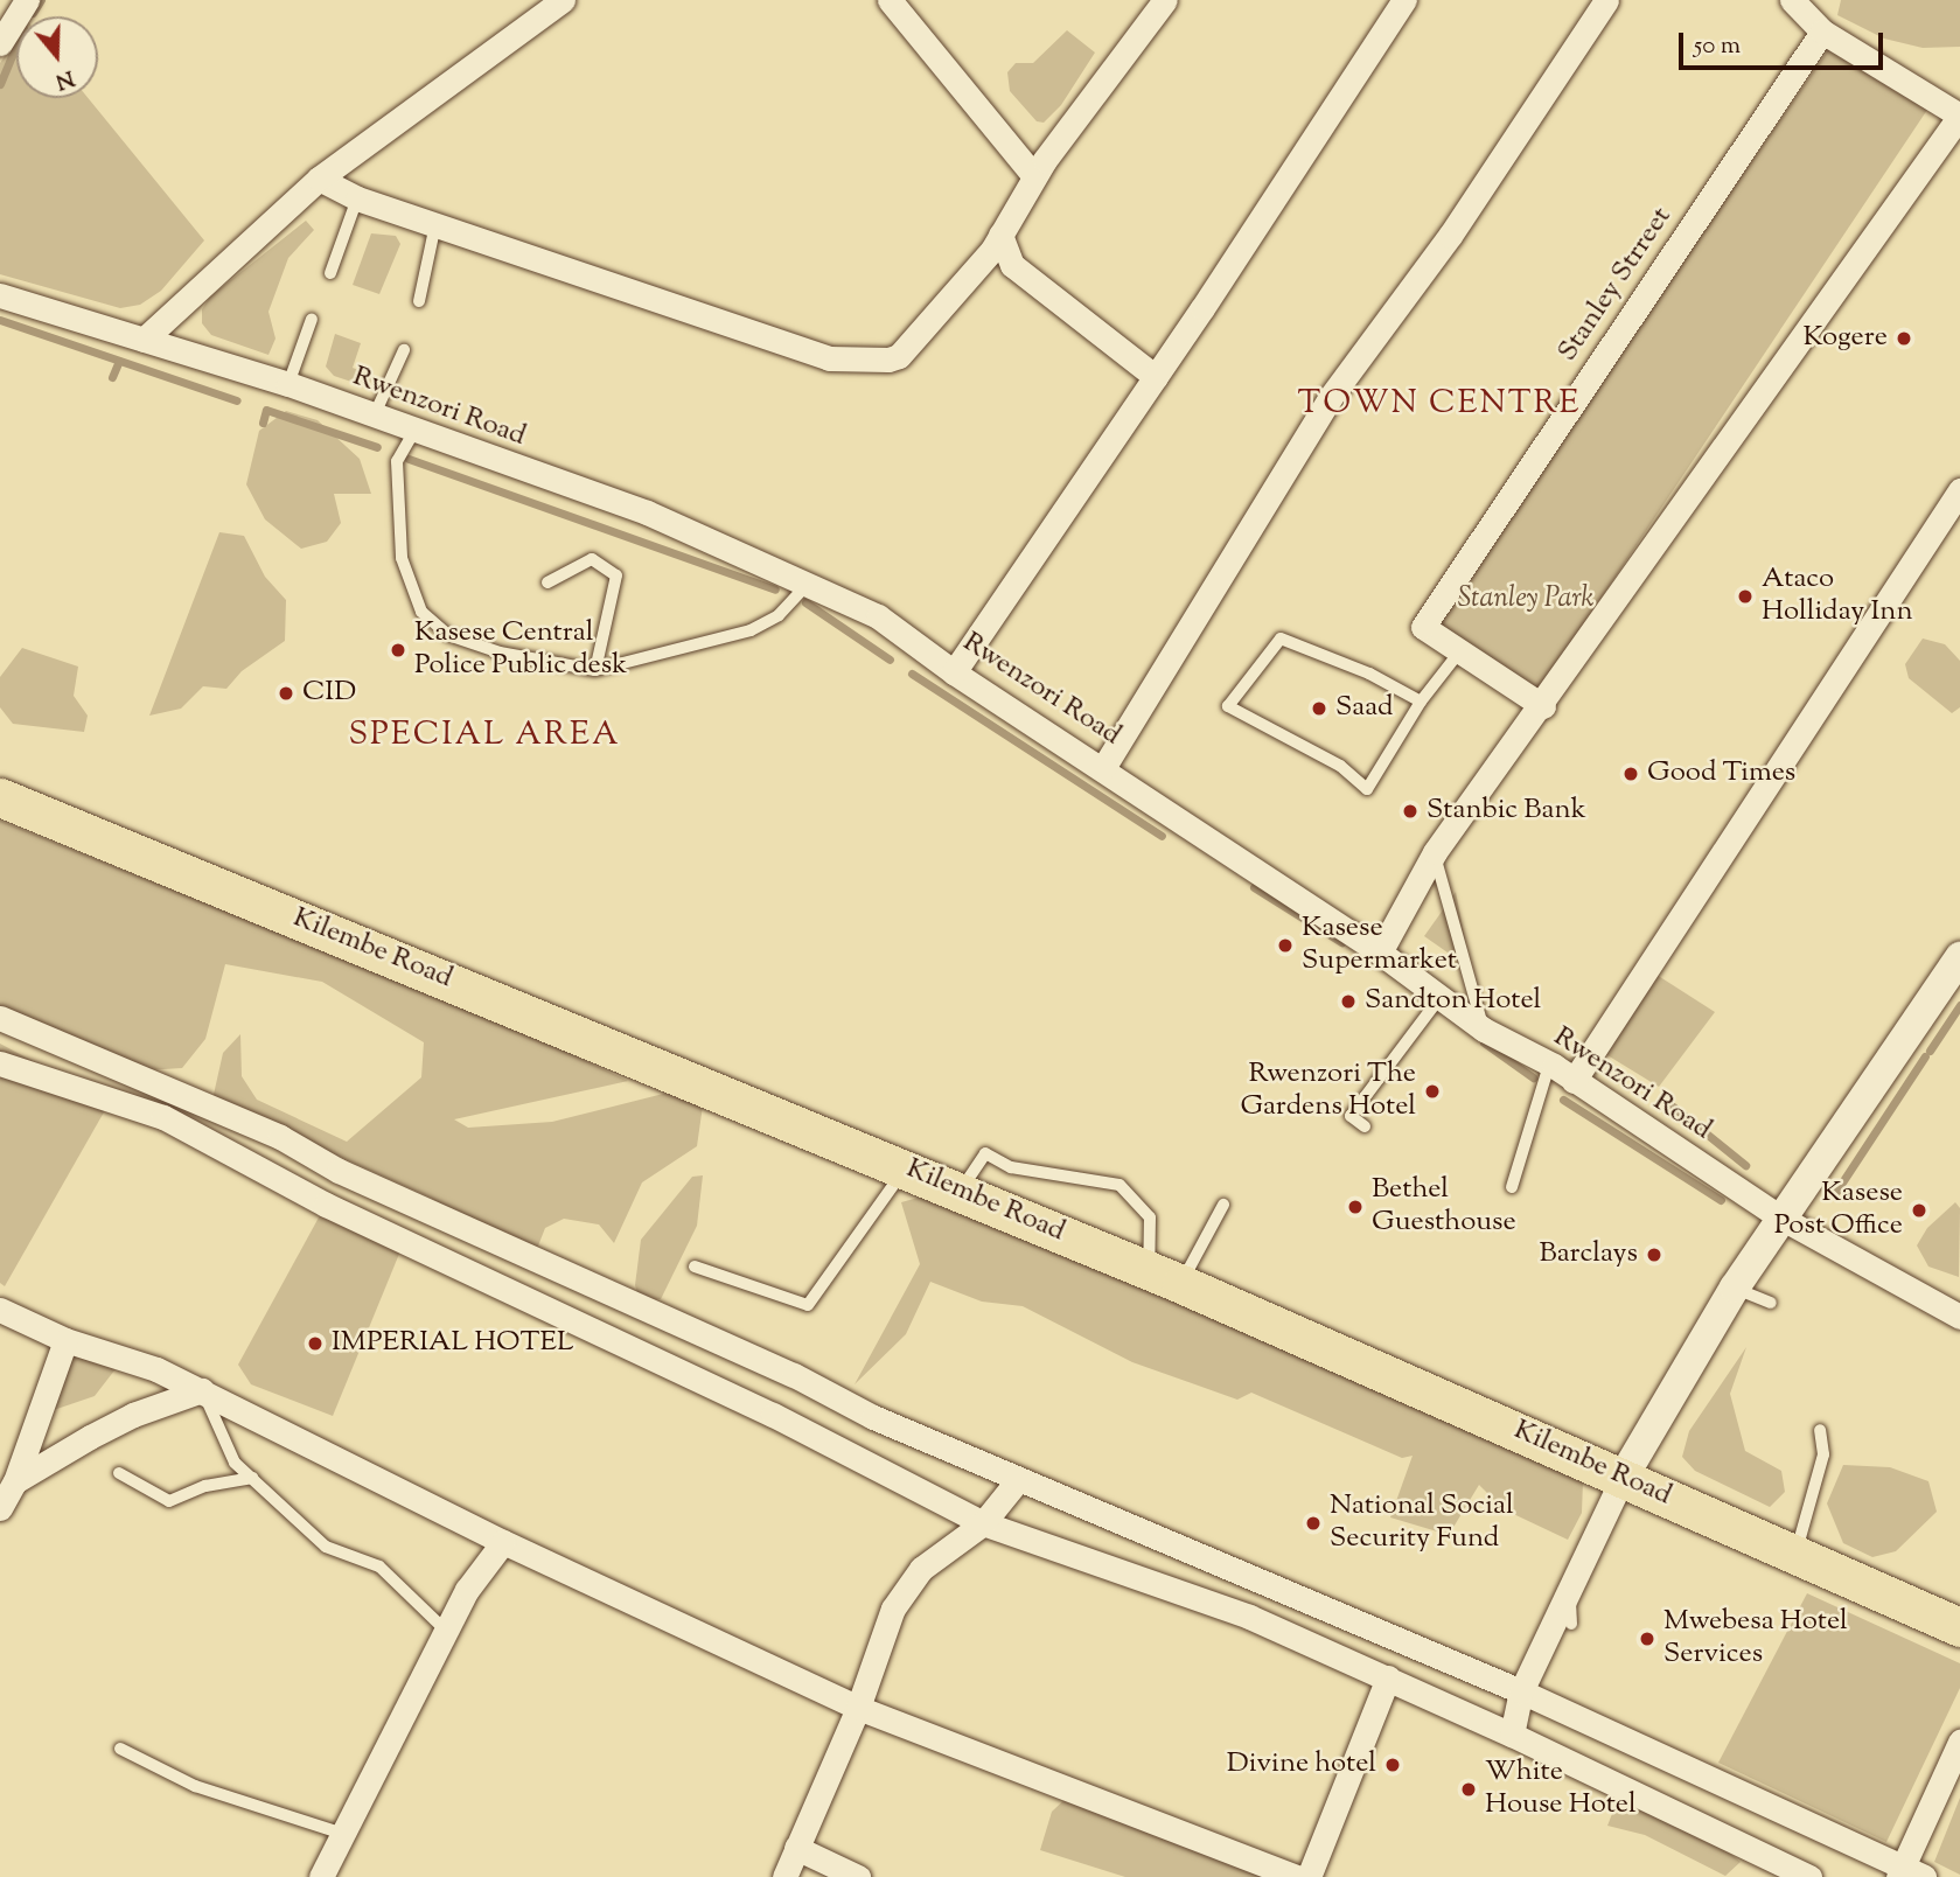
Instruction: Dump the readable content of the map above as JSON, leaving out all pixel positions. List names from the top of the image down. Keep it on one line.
{"streets":{"main road":["Kilembe Road"],"street":["Stanley Strreet","Rwenzori Road"]},"districts":["TOWN CENTRE","SPECIAL AREA"],"parks":["Stanley Park"],"places":["Kogere","Ataco Holliday Inn","Kasese Central Police Public desk","CID","Saad","Good Times","Stanbic Bank","Kasese Supermarket","Sandton Hotel","Rwenzori The Gardens Hotel","Bethel Guesthouse","Kasese Post Office","Barclays","IMPERIAL HOTEL","National Social Security Fund","Mwebesa Hotel Services","Divine hotel","White House Hotel"],"scale_bar":"50 m","north":"bottom"}
